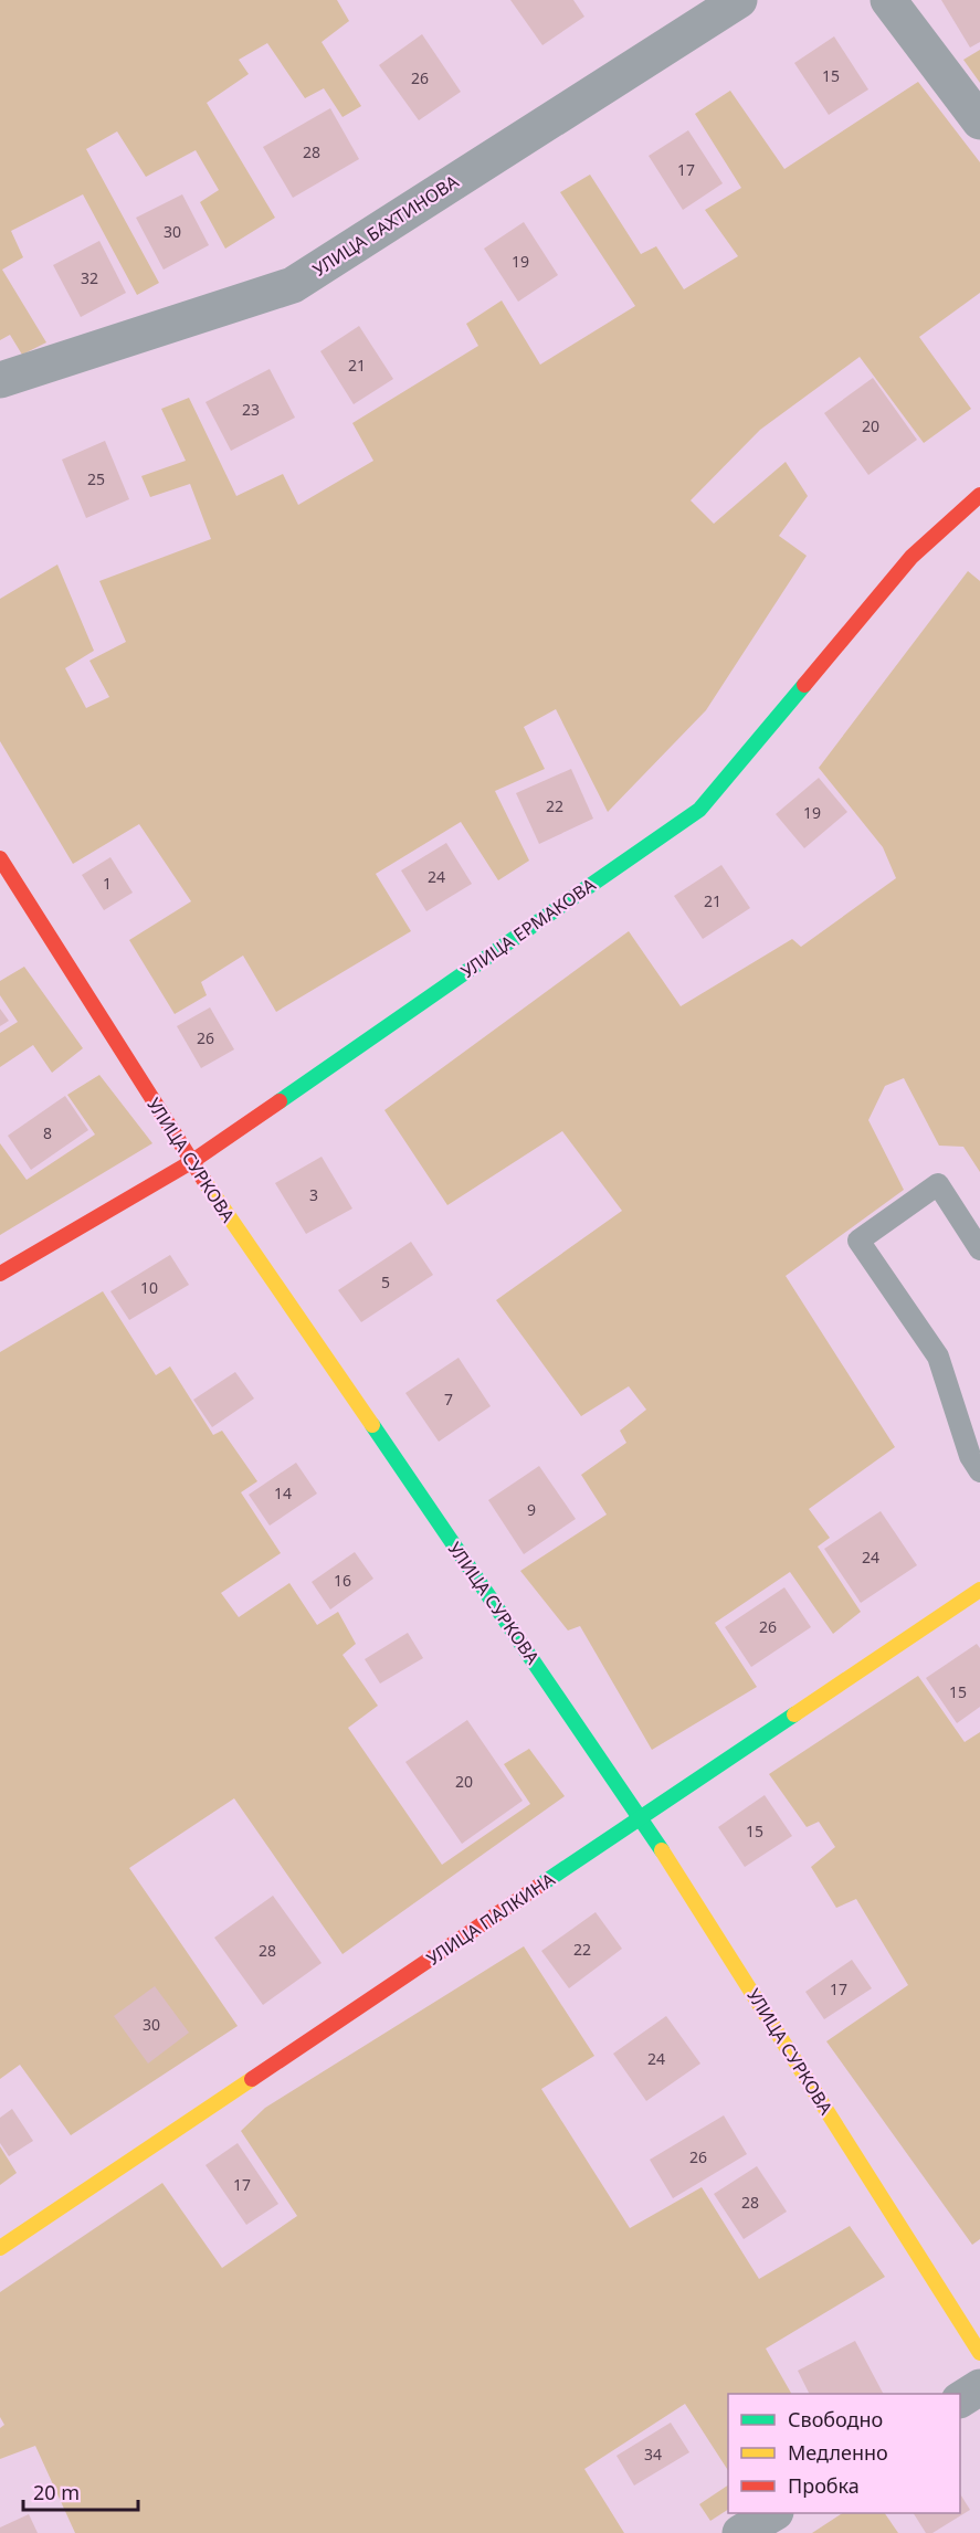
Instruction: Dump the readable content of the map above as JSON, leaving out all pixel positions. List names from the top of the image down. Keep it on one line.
{"streets":{"street":["УЛИЦА БАХТИНОВА","УЛИЦА ЕРМАКОВА","УЛИЦА СУРКОВА","УЛИЦА ПАЛКИНА"]},"crossings":[["УЛИЦА ЕРМАКОВА","УЛИЦА СУРКОВА"],["УЛИЦА СУРКОВА","УЛИЦА ПАЛКИНА"]],"house_numbers":["15","26","28","17","30","19","32","21","23","20","25","22","19","24","1","21","26","8","3","5","10","7","14","9","24","16","26","15","20","15","22","28","17","30","24","26","17","28","34"],"legend":["Свободно","Медленно","Пробка"],"scale_bar":"20 m"}
